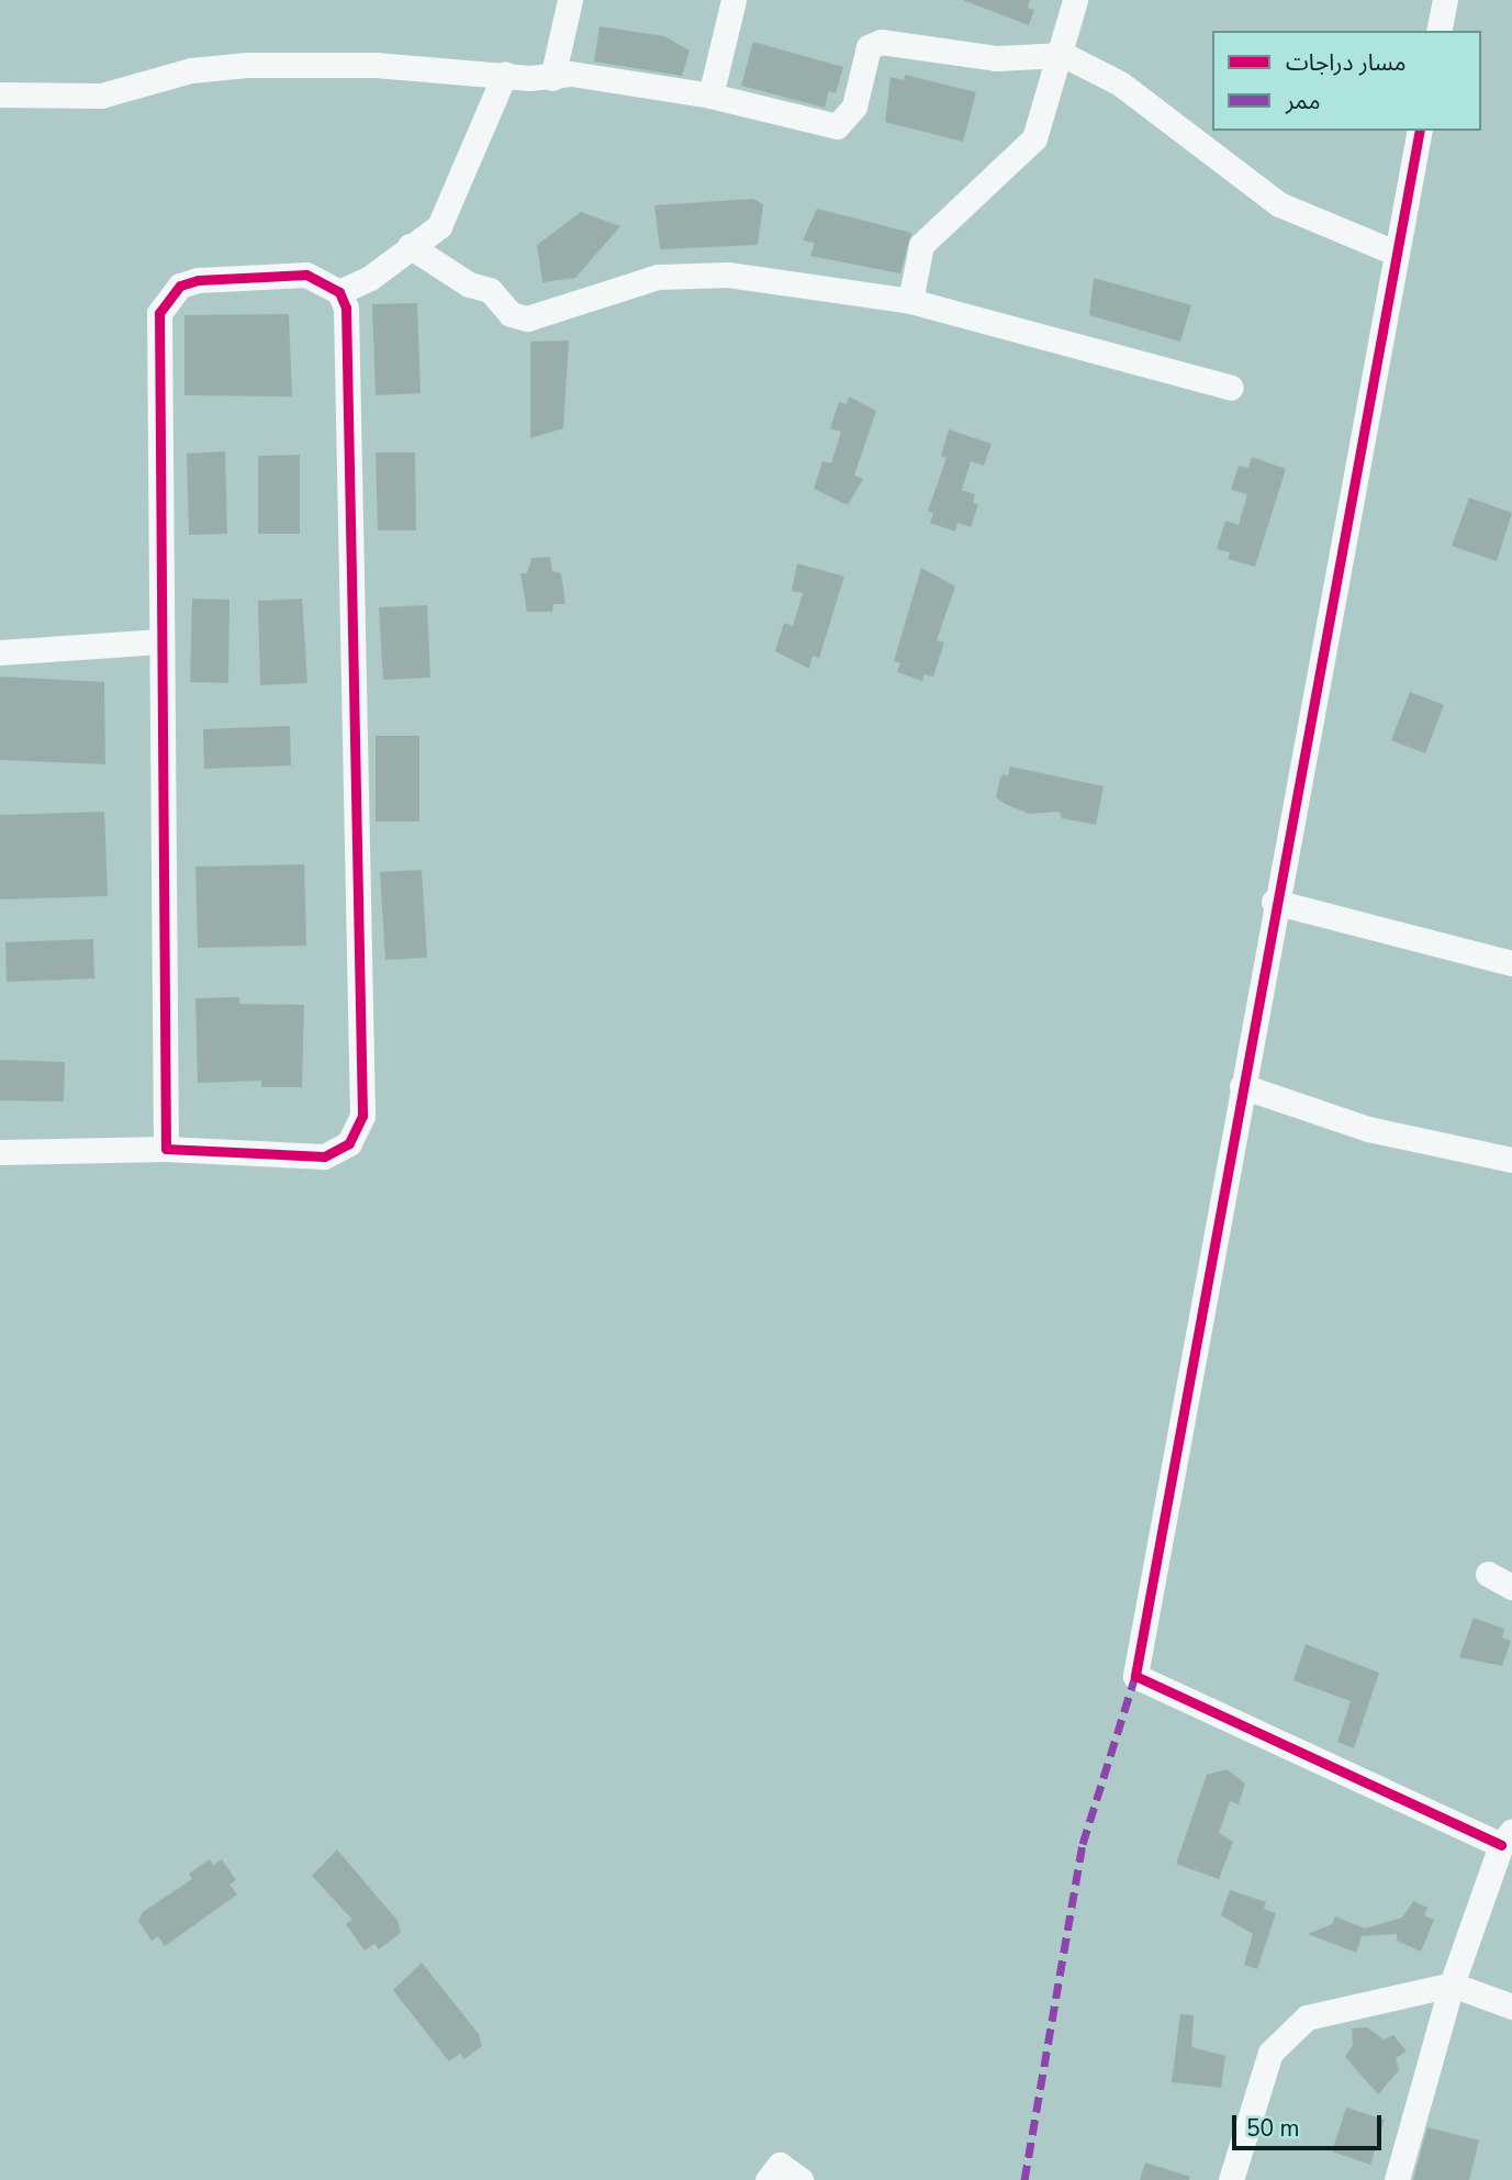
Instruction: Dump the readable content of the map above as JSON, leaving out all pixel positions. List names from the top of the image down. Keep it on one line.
{"legend":["مسار دراجات","ممر"],"scale_bar":"50 m"}
